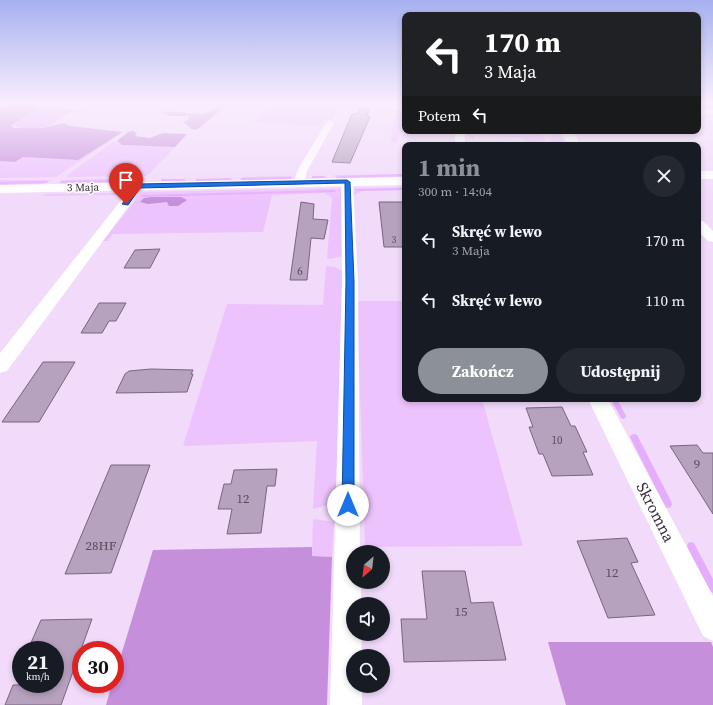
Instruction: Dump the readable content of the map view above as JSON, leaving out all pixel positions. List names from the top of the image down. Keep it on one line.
{"streets":{"street":["3 Maja","Skromna"]},"house_numbers":["3","6","10","9","12","28HF","12","15"],"north":"bottom left","page":{"turn":["170 m","3 Maja"],"then":"Potem","heading":["1 min","300 m · 14:04"],"list":[{"name":"Skręć w lewo","note":"3 Maja","value":"170 m"},{"name":"Skręć w lewo","value":"110 m"}],"buttons":["Zakończ","Udostępnij"],"speed":"21 km/h","limit":"30"}}
